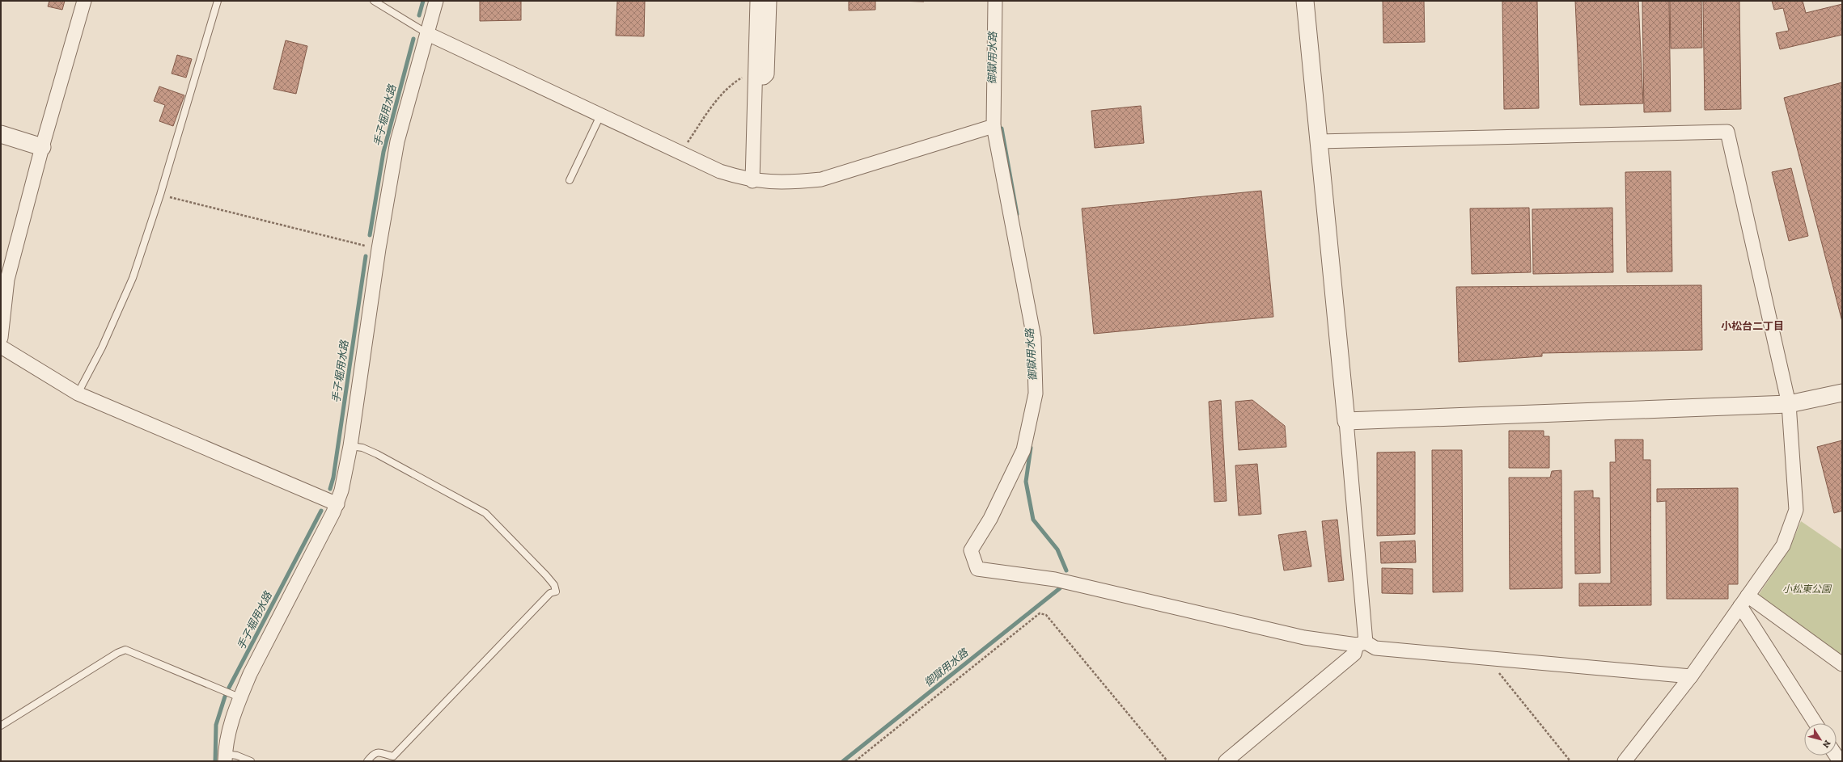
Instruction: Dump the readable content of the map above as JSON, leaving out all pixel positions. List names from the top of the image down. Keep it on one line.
{"districts":["小松台二丁目"],"water":["御獄用水路","手子堀用水路"],"parks":["小松東公園"],"north":"bottom right"}
